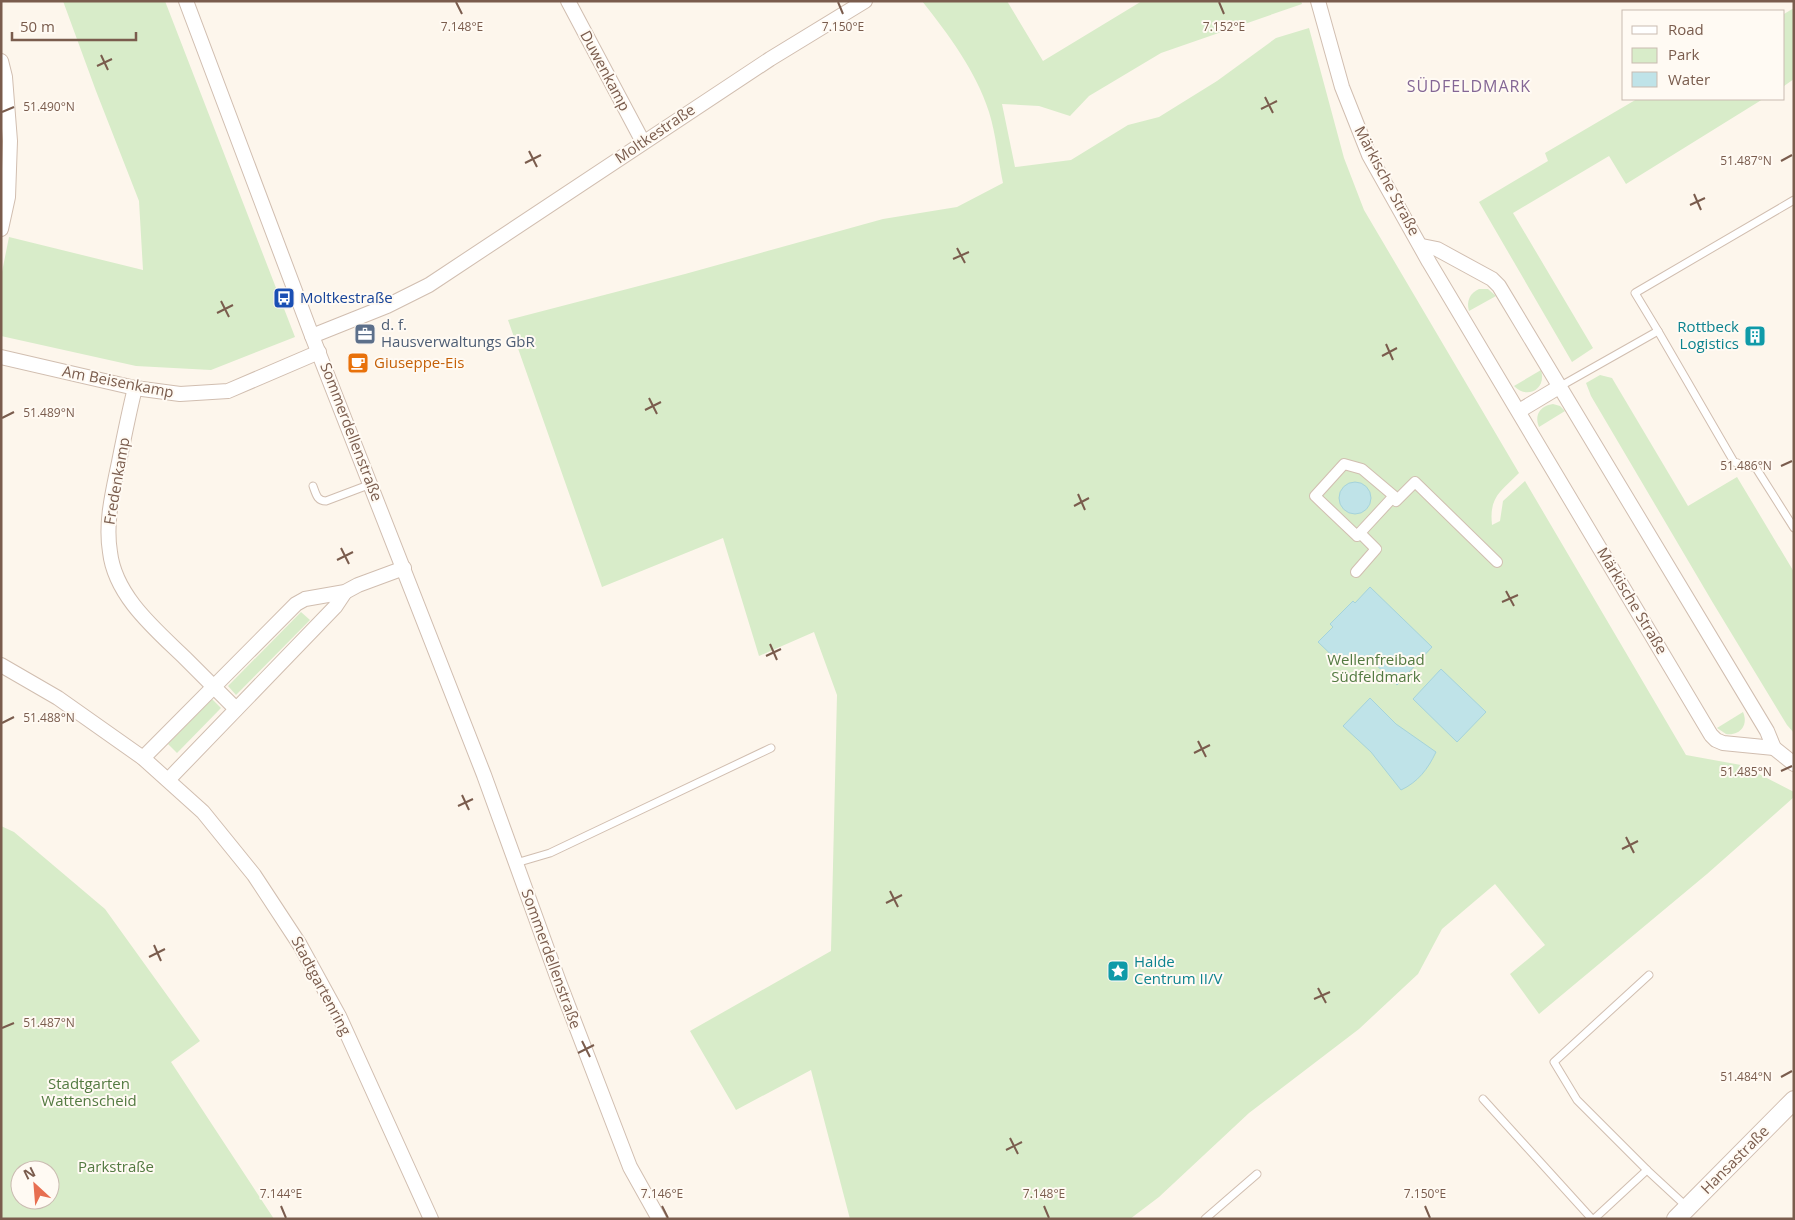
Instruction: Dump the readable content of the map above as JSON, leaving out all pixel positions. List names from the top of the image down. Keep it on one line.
{"streets":{"street":["Duwenkamp","Moltkestraße","Märkische Straße","Am Beisenkamp","Sommerdellenstraße","Fredenkamp","Stadtgartenring","Hansastraße"]},"crossings":[["Duwenkamp","Moltkestraße"],["Moltkestraße","Sommerdellenstraße"],["Am Beisenkamp","Sommerdellenstraße"],["Am Beisenkamp","Fredenkamp"]],"districts":["SÜDFELDMARK"],"parks":["Wellenfreibad Südfeldmark","Stadtgarten Wattenscheid","Parkstraße"],"places":{"bus stop":["Moltkestraße"],"office":["d. f. Hausverwaltungs GbR"],"building":["Rottbeck Logistics"],"cafe":["Giuseppe-Eis"],"place":["Halde Centrum II/V"]},"legend":["Road","Park","Water"],"scale_bar":"50 m","north":"top left","coordinates":["7.152°E","7.148°E","7.150°E","51.490°N","51.487°N","51.489°N","51.486°N","51.488°N","51.485°N","51.484°N","7.144°E","7.146°E"]}
